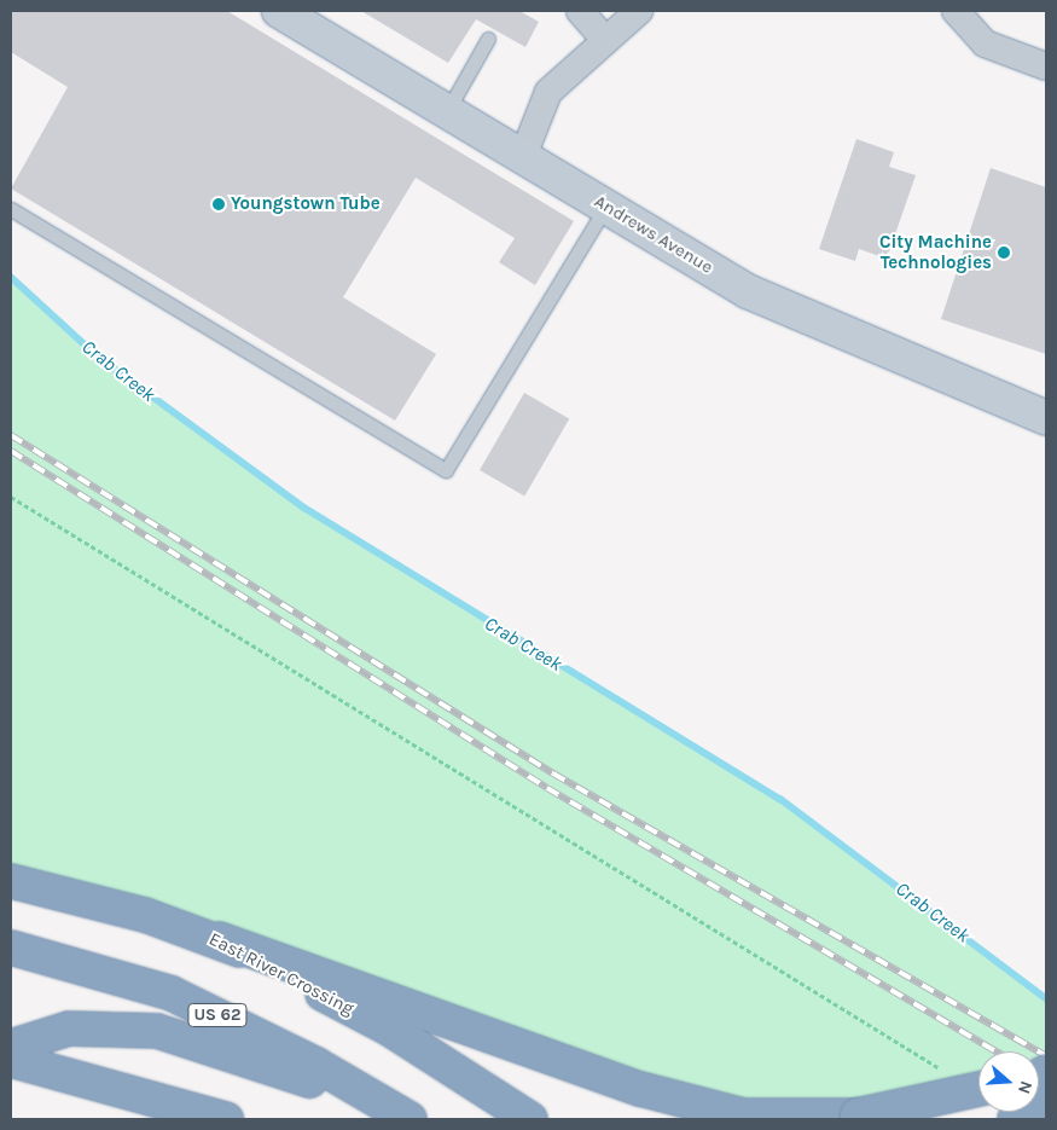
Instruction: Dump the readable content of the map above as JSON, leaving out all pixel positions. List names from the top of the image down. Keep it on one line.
{"streets":{"highway":["East River Crossing","US 62"],"street":["Andrews Avenue"]},"water":["Crab Creek"],"places":["Youngstown Tube","City Machine Technologies"],"north":"right"}
